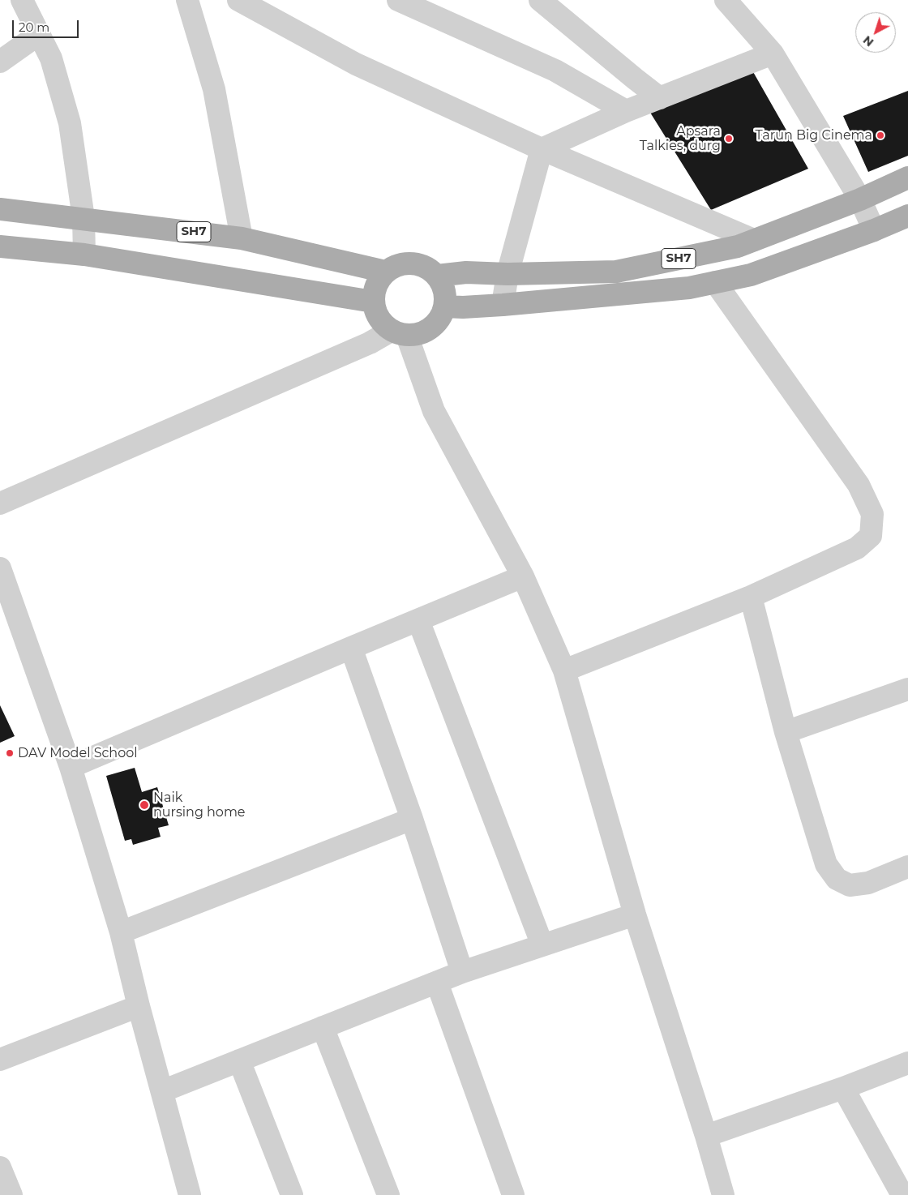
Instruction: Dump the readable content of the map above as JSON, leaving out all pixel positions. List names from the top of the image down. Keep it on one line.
{"streets":{"main road":["SH7"]},"places":["Tarun Big Cinema","Apsara Talkies, durg","DAV Model School","Naik nursing home"],"scale_bar":"20 m","north":"bottom left"}
